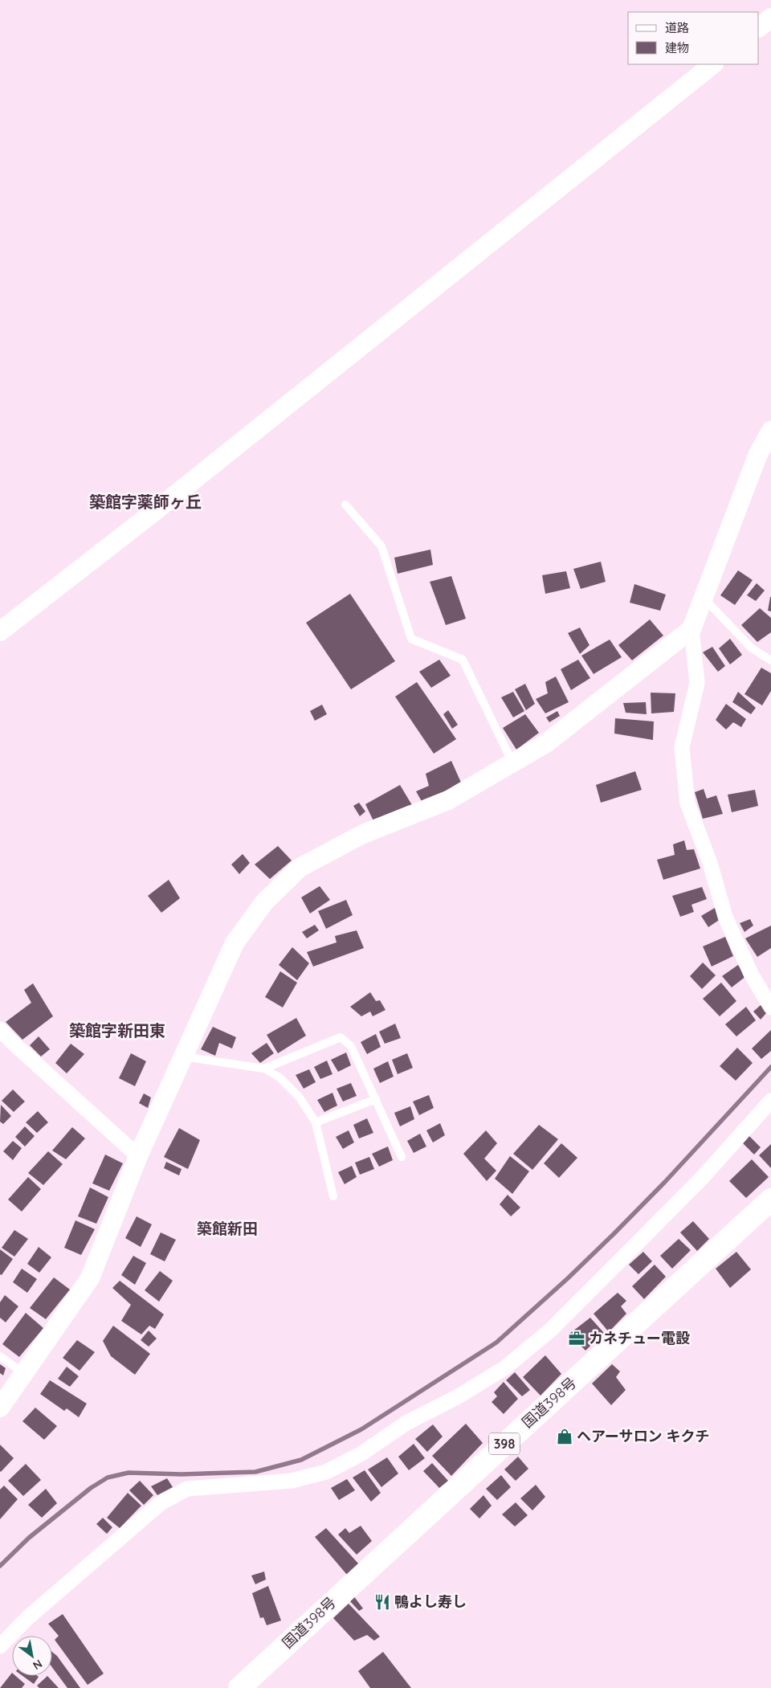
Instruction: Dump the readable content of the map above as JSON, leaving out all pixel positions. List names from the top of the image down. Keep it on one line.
{"streets":{"highway":["国道398号","398"]},"districts":["築館字薬師ヶ丘","築館字新田東","築館新田"],"places":{"office":["カネチュー電設"],"shop":["ヘアーサロン キクチ"],"restaurant":["鴨よし寿し"]},"legend":["道路","建物"],"north":"bottom right"}
